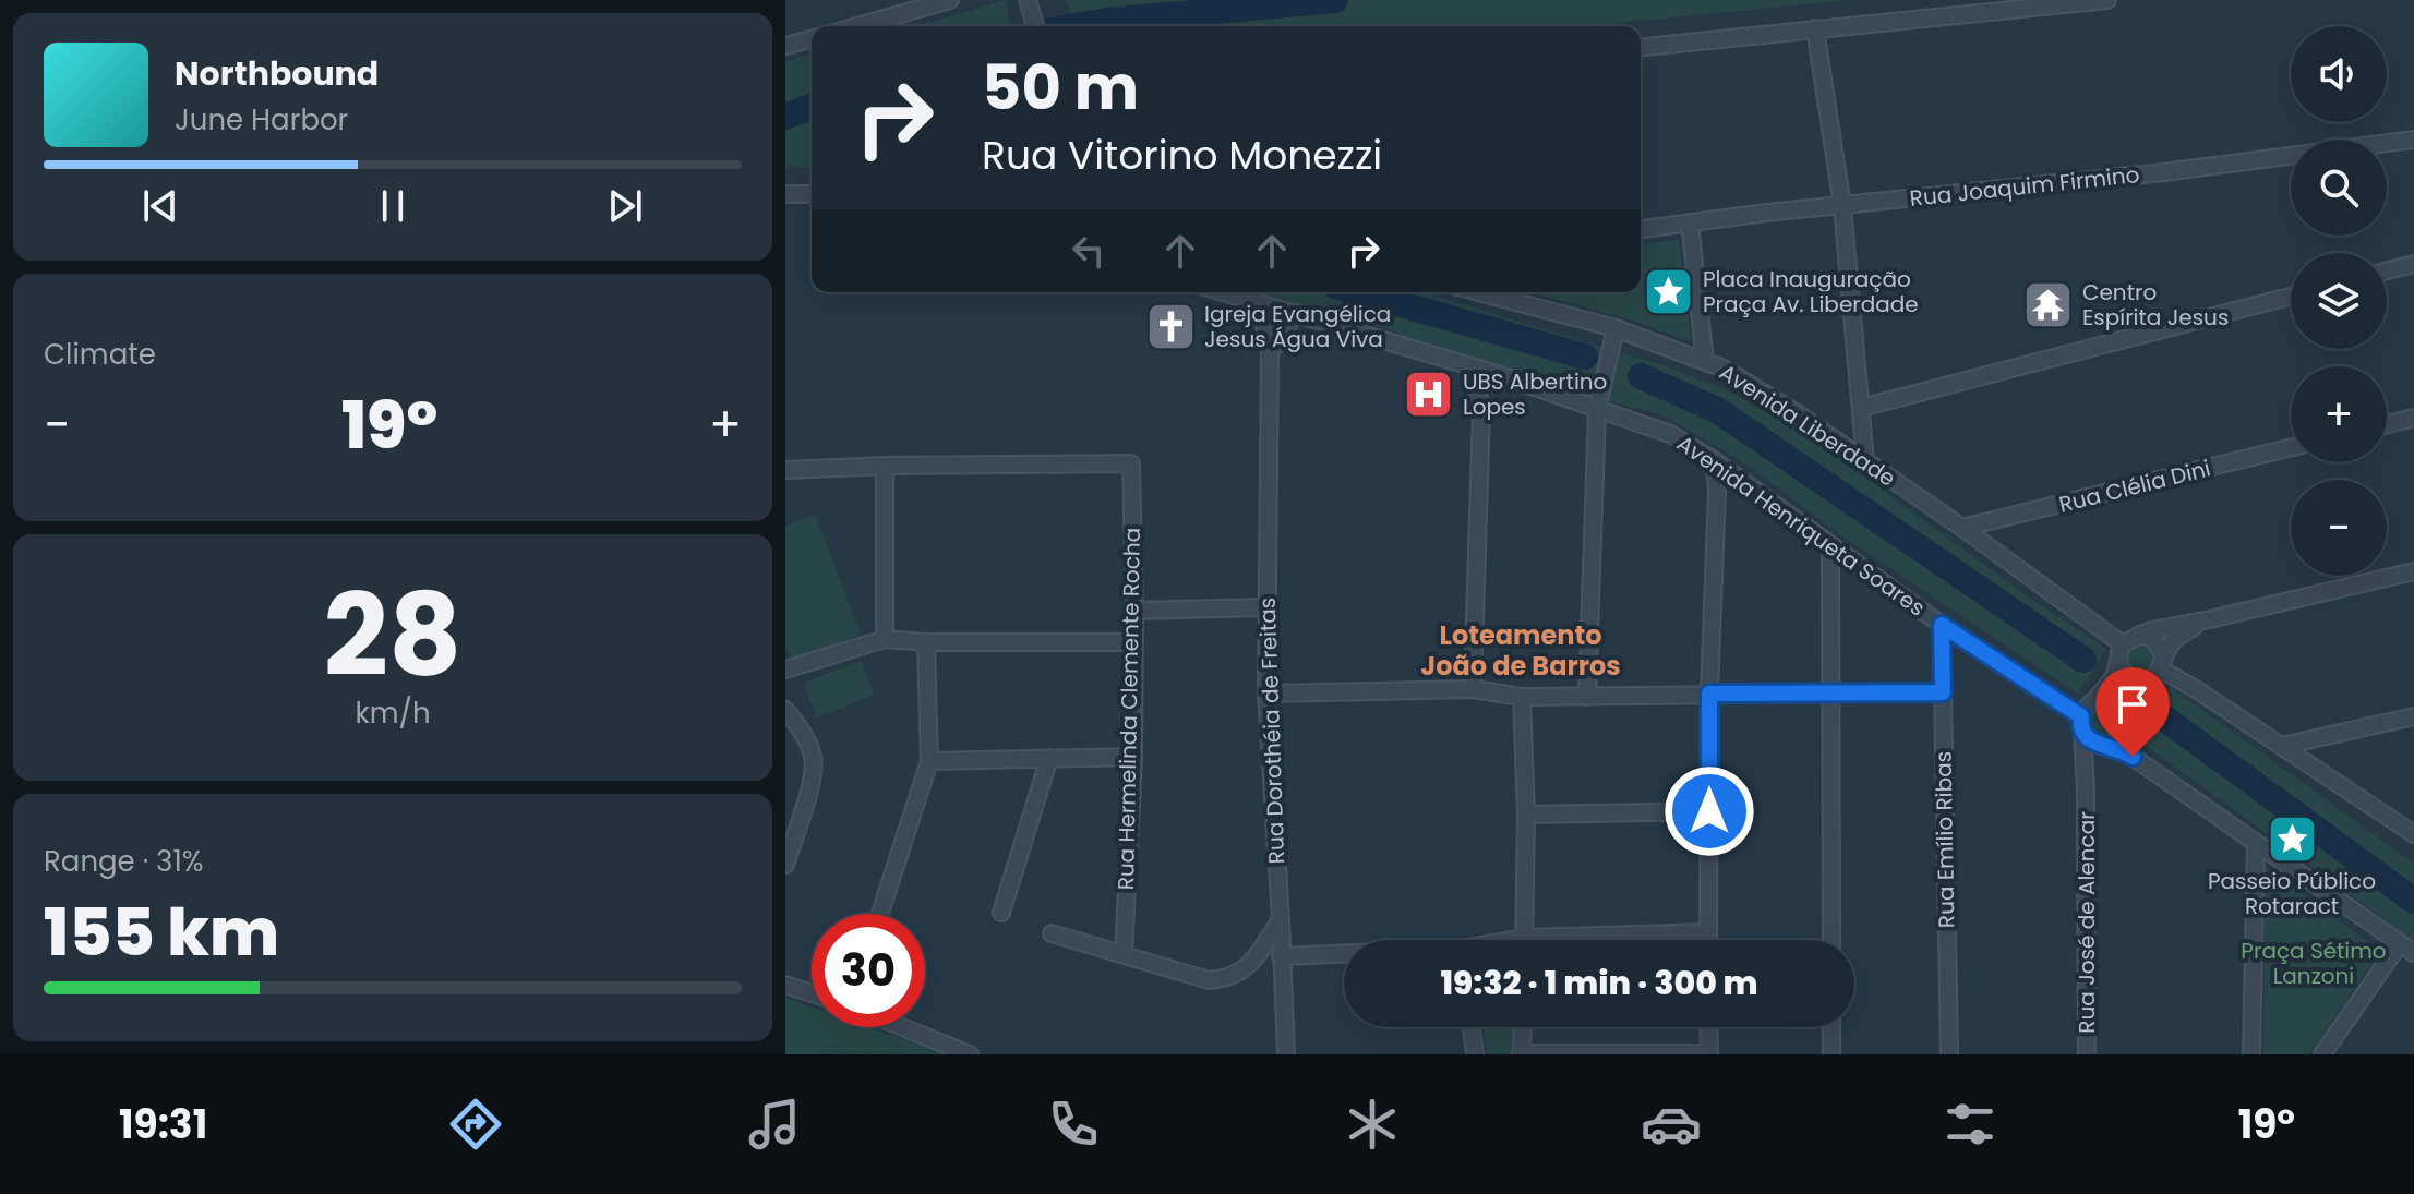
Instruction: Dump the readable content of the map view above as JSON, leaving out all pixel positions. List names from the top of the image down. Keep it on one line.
{"streets":{"street":["Rua Joaquim Firmino","Avenida Liberdade","Rua Clélia Dini","Avenida Henriqueta Soares","Rua Hermelinda Clemente Rocha","Rua Dorothéia de Freitas","Rua Emílio Ribas","Rua José de Alencar"]},"crossings":[["Avenida Liberdade","Rua Clélia Dini"],["Avenida Henriqueta Soares","Rua Dorothéia de Freitas"],["Avenida Henriqueta Soares","Rua Emílio Ribas"],["Avenida Henriqueta Soares","Rua José de Alencar"]],"districts":["Loteamento João de Barros"],"parks":["Praça Sétimo Lanzoni"],"places":{"place":["Placa Inauguração Praça Av. Liberdade","Passeio Público Rotaract"],"temple":["Centro Espírita Jesus"],"church":["Igreja Evangélica Jesus Água Viva"],"hospital":["UBS Albertino Lopes"]},"page":{"map_buttons":["+","−"],"turn":["50 m","Rua Vitorino Monezzi"],"song":["Northbound","June Harbor"],"tile":["Climate",["28","km/h"],["Range · 31%","155 km"]],"heat":["−","19°","+"],"limit":"30","trip":"19:32 · 1 min · 300 m","tabs":["19:31","19°"]}}
